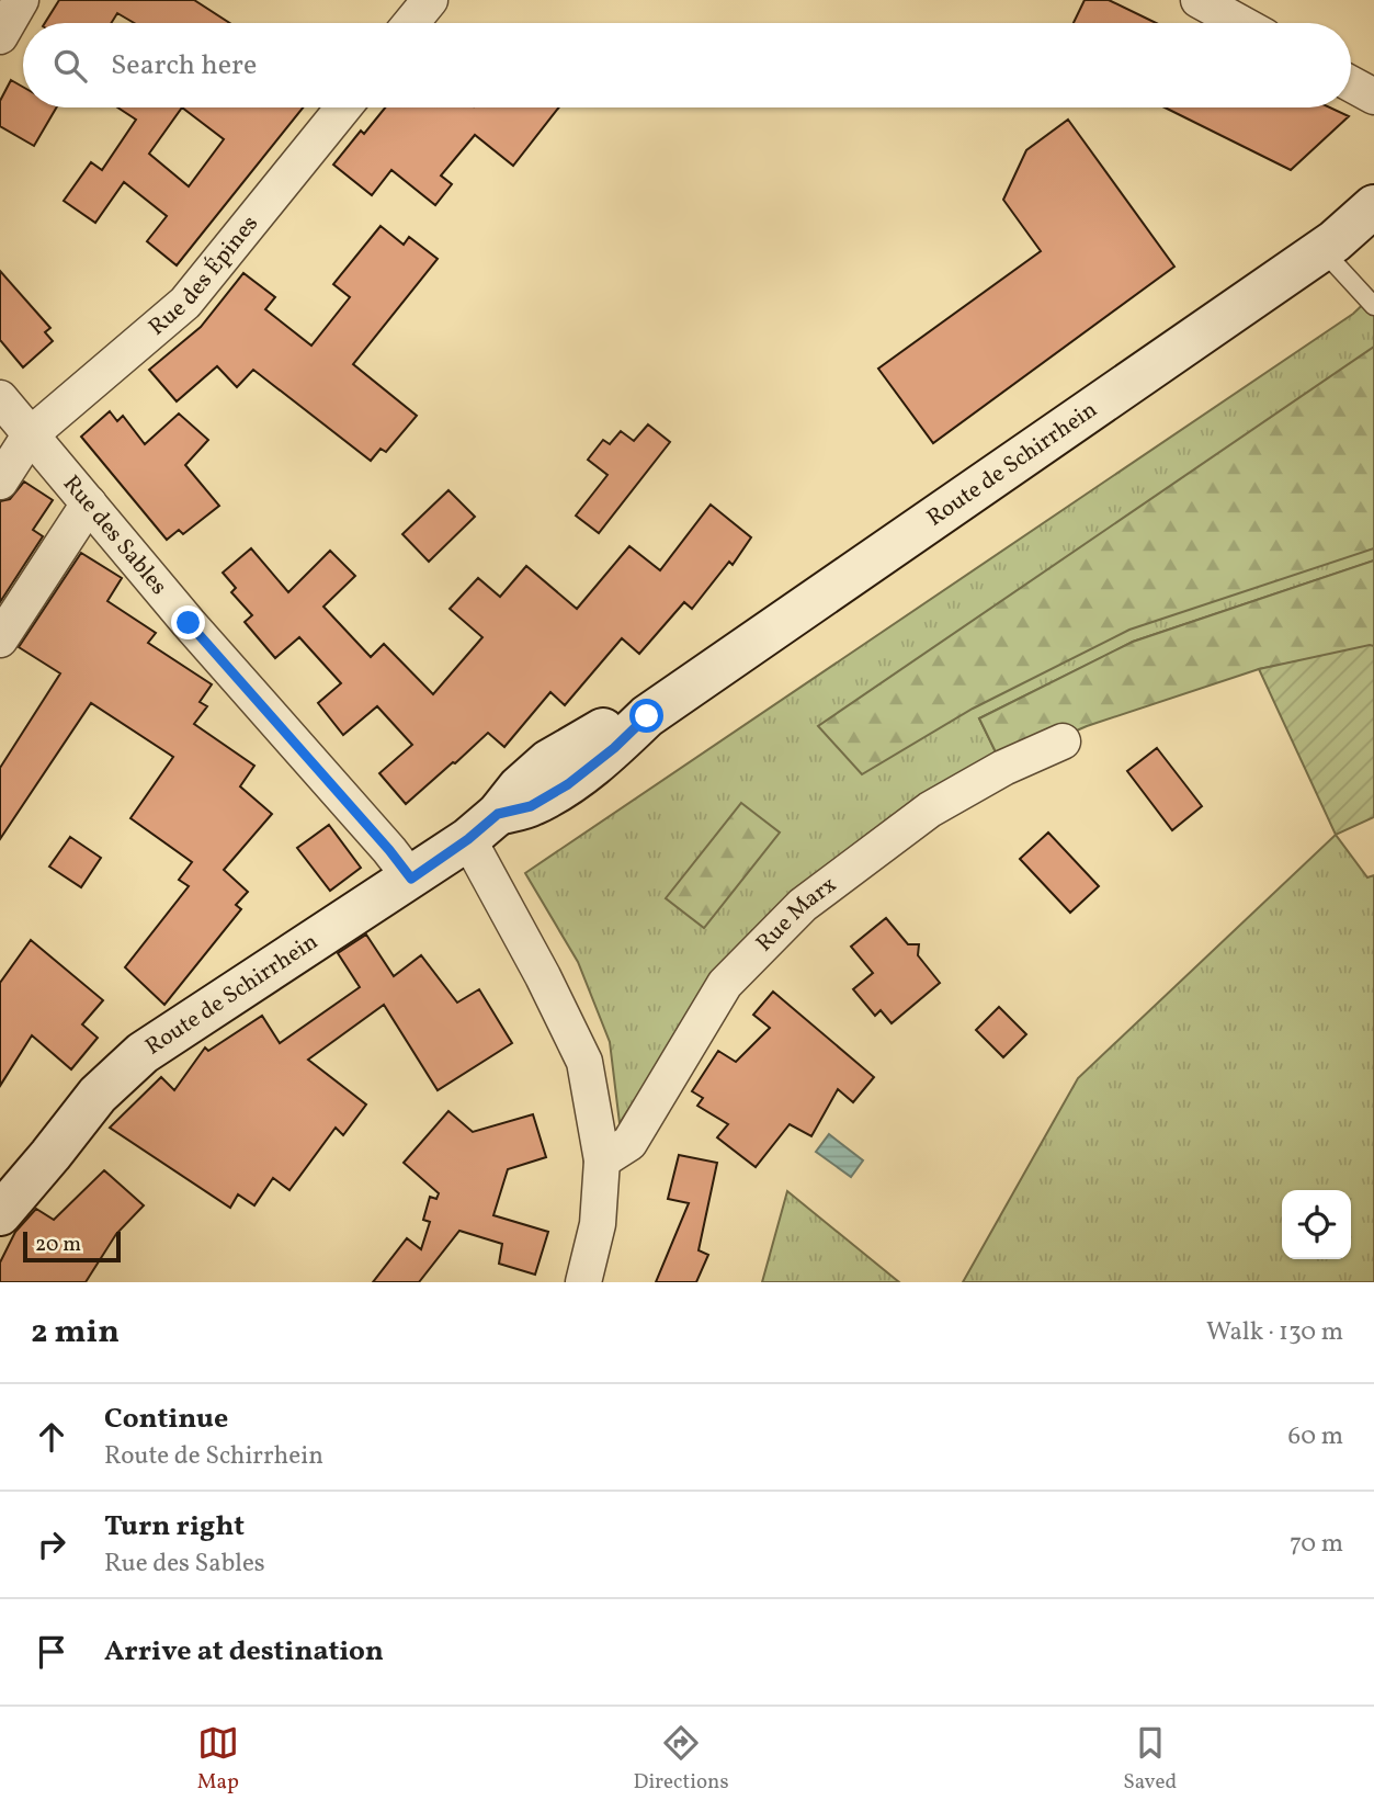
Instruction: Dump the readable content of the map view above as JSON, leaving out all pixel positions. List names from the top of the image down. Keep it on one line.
{"streets":{"street":["Rue des Épines","Route de Schirrhein","Rue des Sables","Rue Marx"]},"crossings":[["Rue des Épines","Rue des Sables"],["Route de Schirrhein","Rue des Sables"]],"scale_bar":"20 m","page":{"search":"Search here","scale":"20 m","heading":["2 min","Walk · 130 m"],"list":[["Continue","Route de Schirrhein","60 m"],["Turn right","Rue des Sables","70 m"],"Arrive at destination"],"nav":["Map","Directions","Saved"]}}
